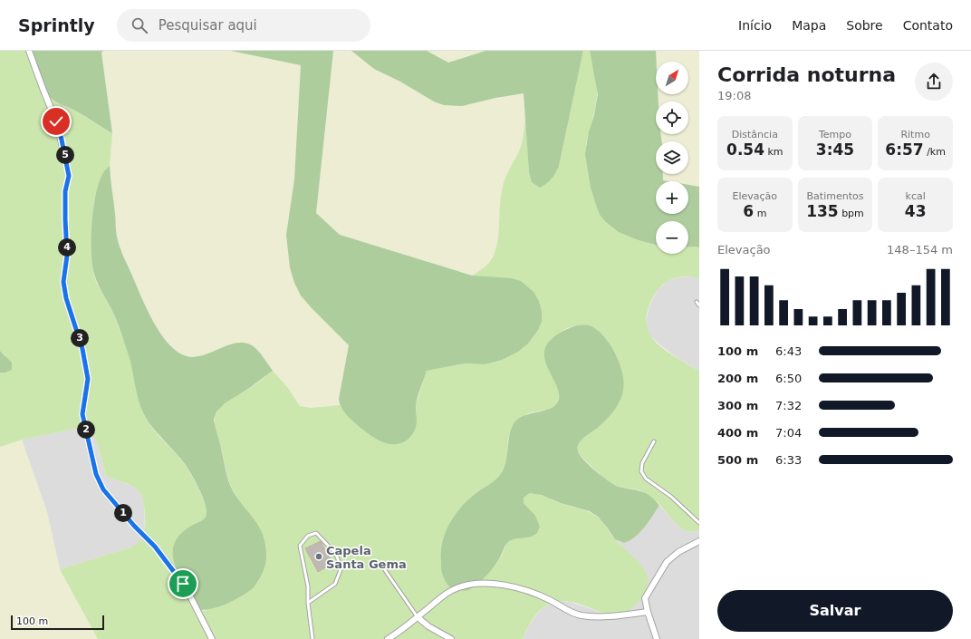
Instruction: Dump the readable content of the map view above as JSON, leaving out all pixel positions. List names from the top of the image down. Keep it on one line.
{"places":["Capela Santa Gema"],"scale_bar":"100 m","north":"top right","page":{"header":"Sprintly","search":"Pesquisar aqui","nav":["Início","Mapa","Sobre","Contato"],"heading":["Corrida noturna","19:08"],"map_buttons":["+","−"],"stats":[["Distância","0.54 km"],["Tempo","3:45"],["Ritmo","6:57 /km"],["Elevação","6 m"],["Batimentos","135 bpm"],["kcal","43"]],"pins":["5","4","3","2","1"],"chart":["Elevação","148–154 m"],"list":[{"name":"100 m","note":"6:43"},{"name":"200 m","note":"6:50"},{"name":"300 m","note":"7:32"},{"name":"400 m","note":"7:04"},{"name":"500 m","note":"6:33"}],"buttons":"Salvar","scale":"100 m"}}
